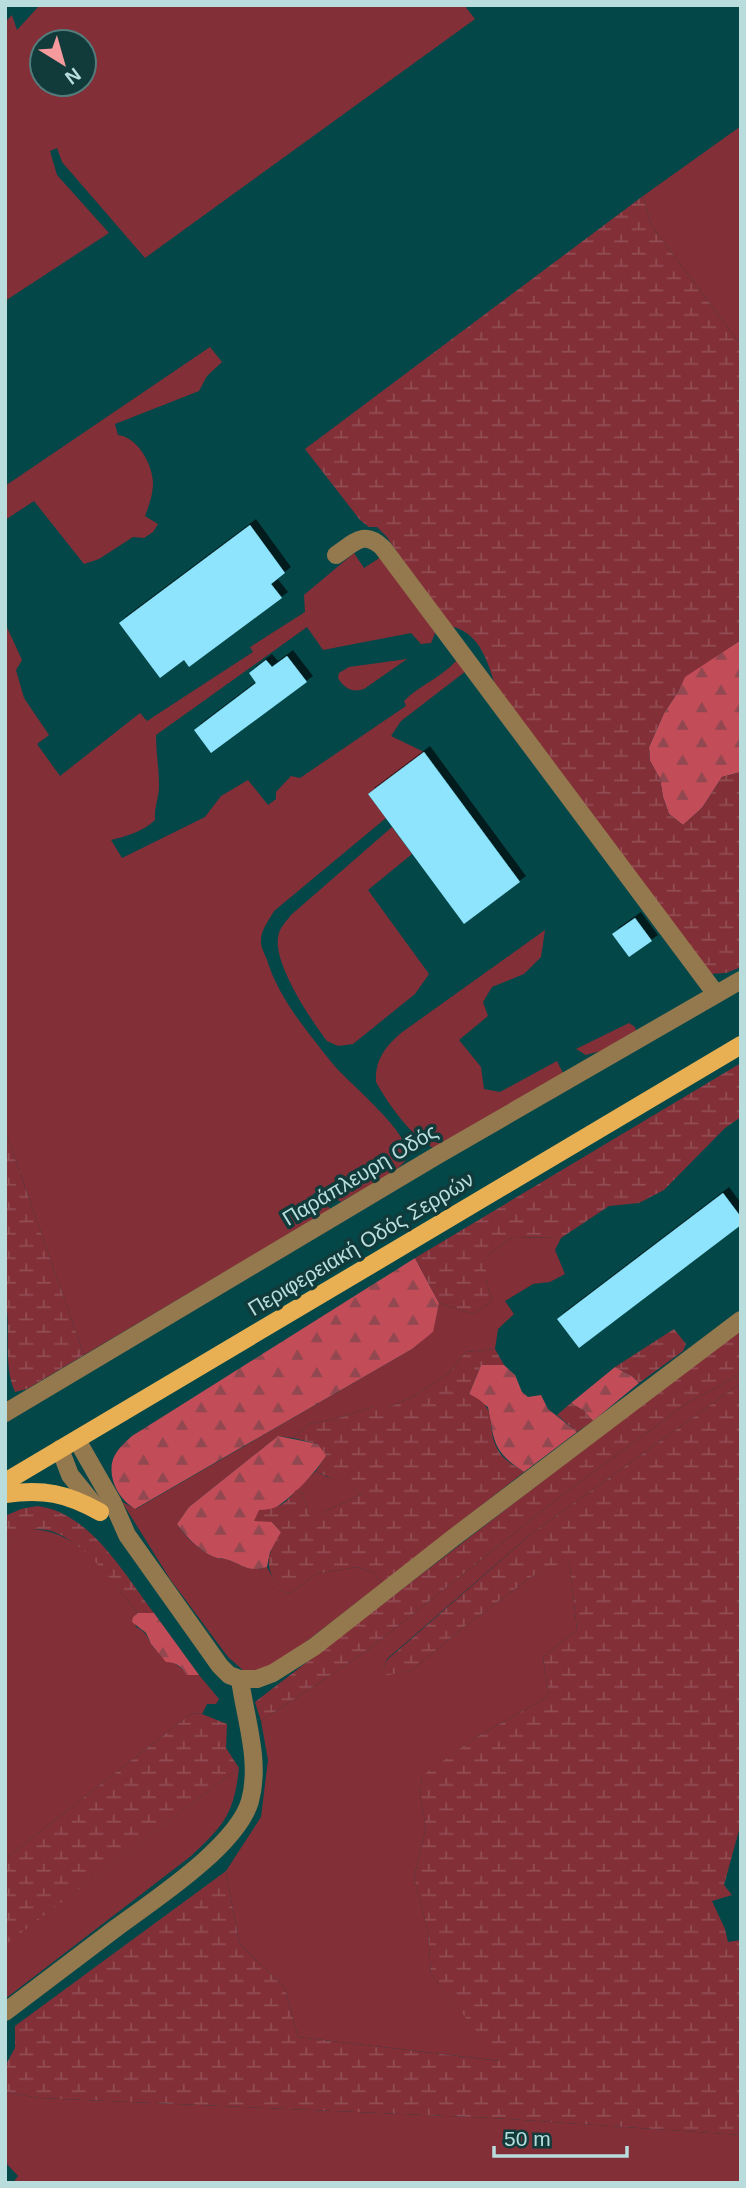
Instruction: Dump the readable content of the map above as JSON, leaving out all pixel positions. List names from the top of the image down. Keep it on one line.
{"streets":{"main road":["Περιφερειακή Οδός Σερρών"],"street":["Παράπλευρη Οδός"]},"scale_bar":"50 m","north":"bottom right"}
